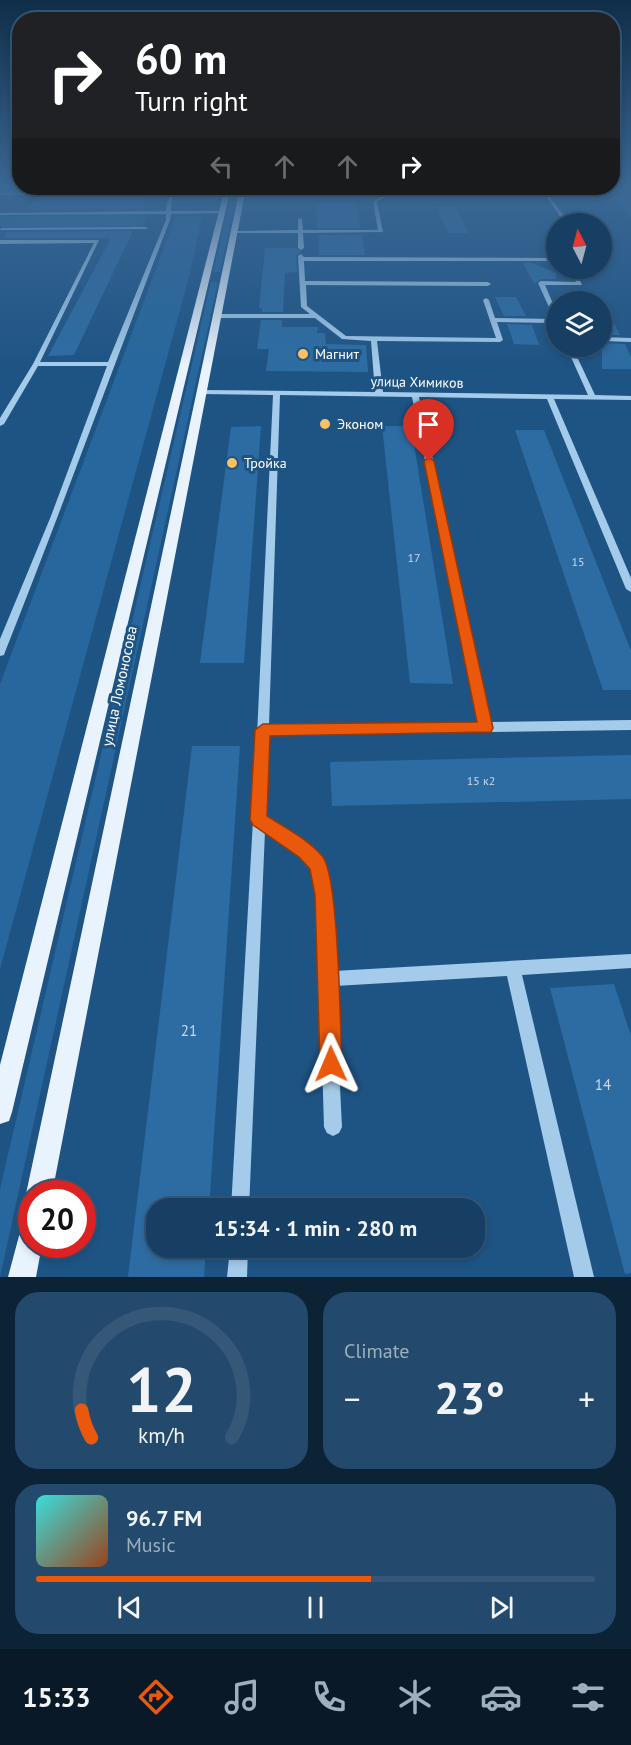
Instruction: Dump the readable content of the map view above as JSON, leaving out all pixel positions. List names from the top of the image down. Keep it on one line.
{"streets":{"main road":["улица Ломоносова"],"street":["улица Химиков"]},"crossings":[["улица Химиков","улица Ломоносова"]],"places":["Магнит","Эконом","Тройка"],"house_numbers":["17","15","15 к2","21","14"],"north":"top","page":{"turn":["60 m","Turn right"],"limit":"20","trip":"15:34 · 1 min · 280 m","tile":"Climate","heat":["−","23°","+"],"song":["96.7 FM","Music"],"tabs":"15:33","gauge":["12","km/h"]}}
